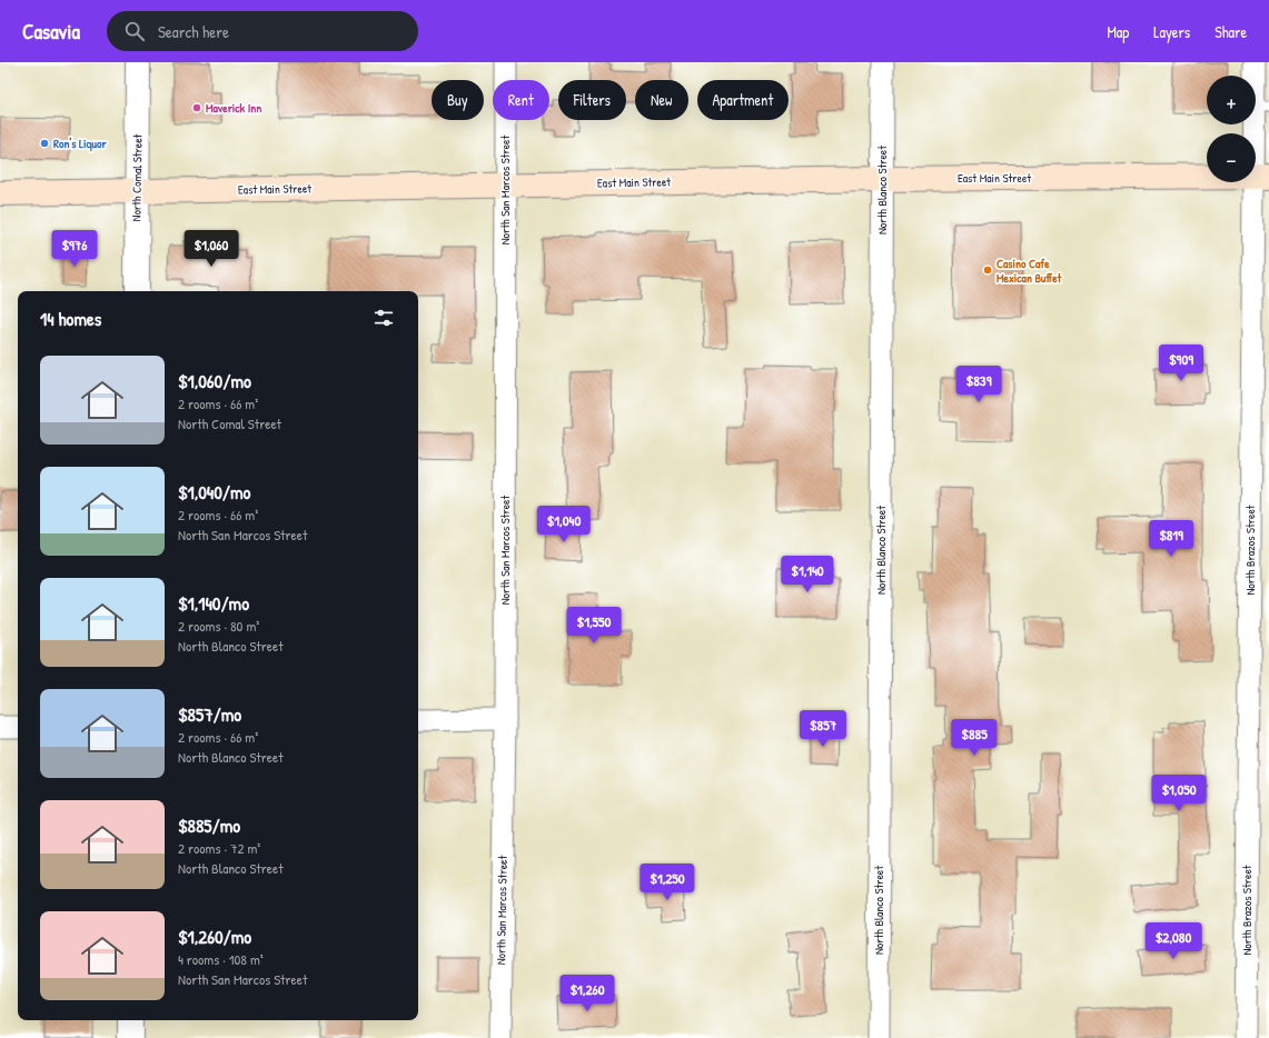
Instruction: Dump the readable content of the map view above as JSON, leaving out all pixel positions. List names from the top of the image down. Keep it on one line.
{"streets":{"main road":["East Main Street"],"street":["North Comal Street","North San Marcos Street","North Blanco Street","North Brazos Street"]},"crossings":[["North Comal Street","East Main Street"],["East Main Street","North San Marcos Street"],["East Main Street","North Blanco Street"],["East Main Street","North Brazos Street"]],"places":["Maverick Inn","Ron's Liquor","Casino Cafe Mexican Buffet"],"page":{"header":"Casavia","search":"Search here","nav":["Map","Layers","Share"],"map_buttons":["+","−"],"chip":["Buy","Rent","Filters","New","Apartment"],"price":["$976","$1,060","$909","$839","$1,040","$819","$1,140","$1,550","$857","$885","$1,050","$1,250","$2,080","$1,260"],"heading":"14 homes","list":[{"name":"$1,060/mo","note":"2 rooms · 66 m² · North Comal Street"},{"name":"$1,040/mo","note":"2 rooms · 66 m² · North San Marcos Street"},{"name":"$1,140/mo","note":"2 rooms · 80 m² · North Blanco Street"},{"name":"$857/mo","note":"2 rooms · 66 m² · North Blanco Street"},{"name":"$885/mo","note":"2 rooms · 72 m² · North Blanco Street"},{"name":"$1,260/mo","note":"4 rooms · 108 m² · North San Marcos Street"}]}}
